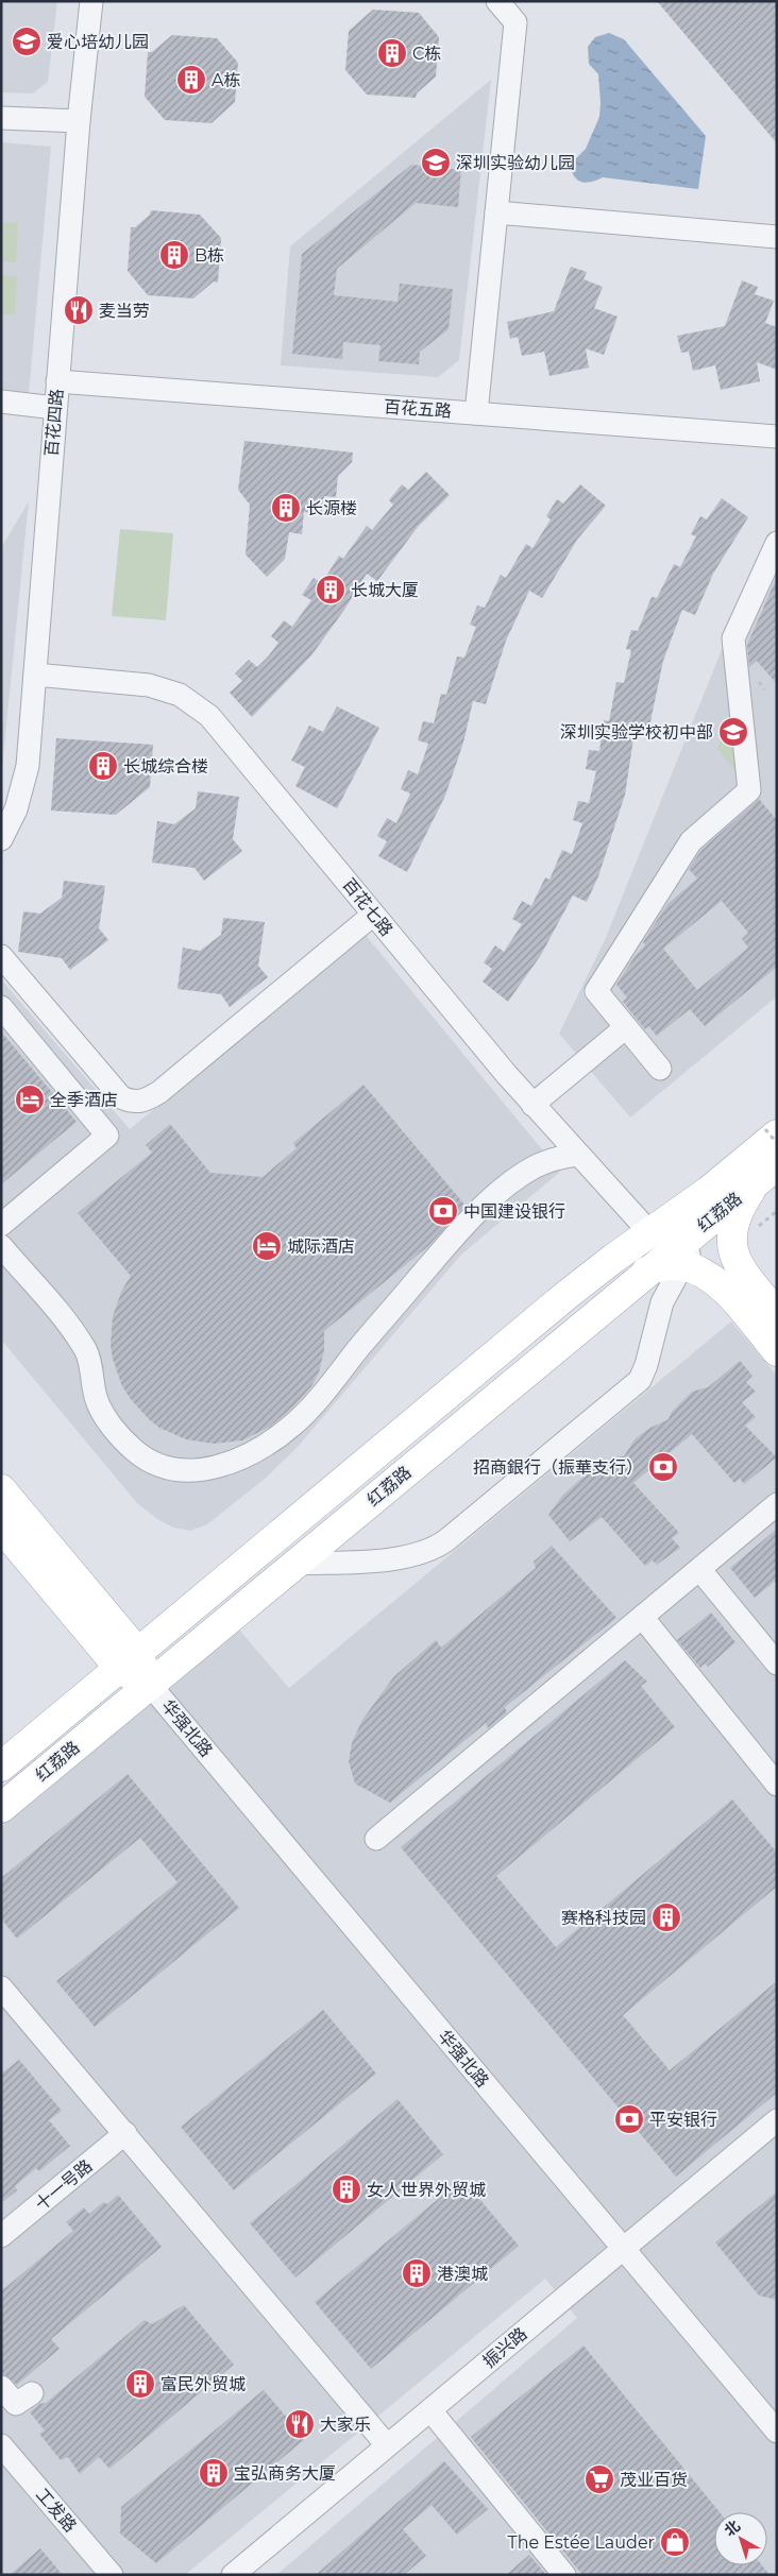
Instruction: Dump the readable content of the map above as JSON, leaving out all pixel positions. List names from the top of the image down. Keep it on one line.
{"streets":{"main road":["红荔路","华强北路"],"street":["百花五路","百花四路","百花七路","十一号路","振兴路","工发路"]},"crossings":[["百花五路","百花四路"],["百花四路","百花七路"],["百花七路","红荔路"],["红荔路","华强北路"],["华强北路","振兴路"]],"places":{"school or university":["爱心培幼儿园","深圳实验幼儿园","深圳实验学校初中部"],"building":["C栋","A栋","B栋","长源楼","长城大厦","长城综合楼","赛格科技园","女人世界外贸城","港澳城","富民外贸城","宝弘商务大厦"],"restaurant":["麦当劳","大家乐"],"hotel":["全季酒店","城际酒店"],"bank":["中国建设银行","招商銀行（振華支行）","平安银行"],"supermarket":["茂业百货"],"shop":["The Estée Lauder"]},"north":"top left"}
